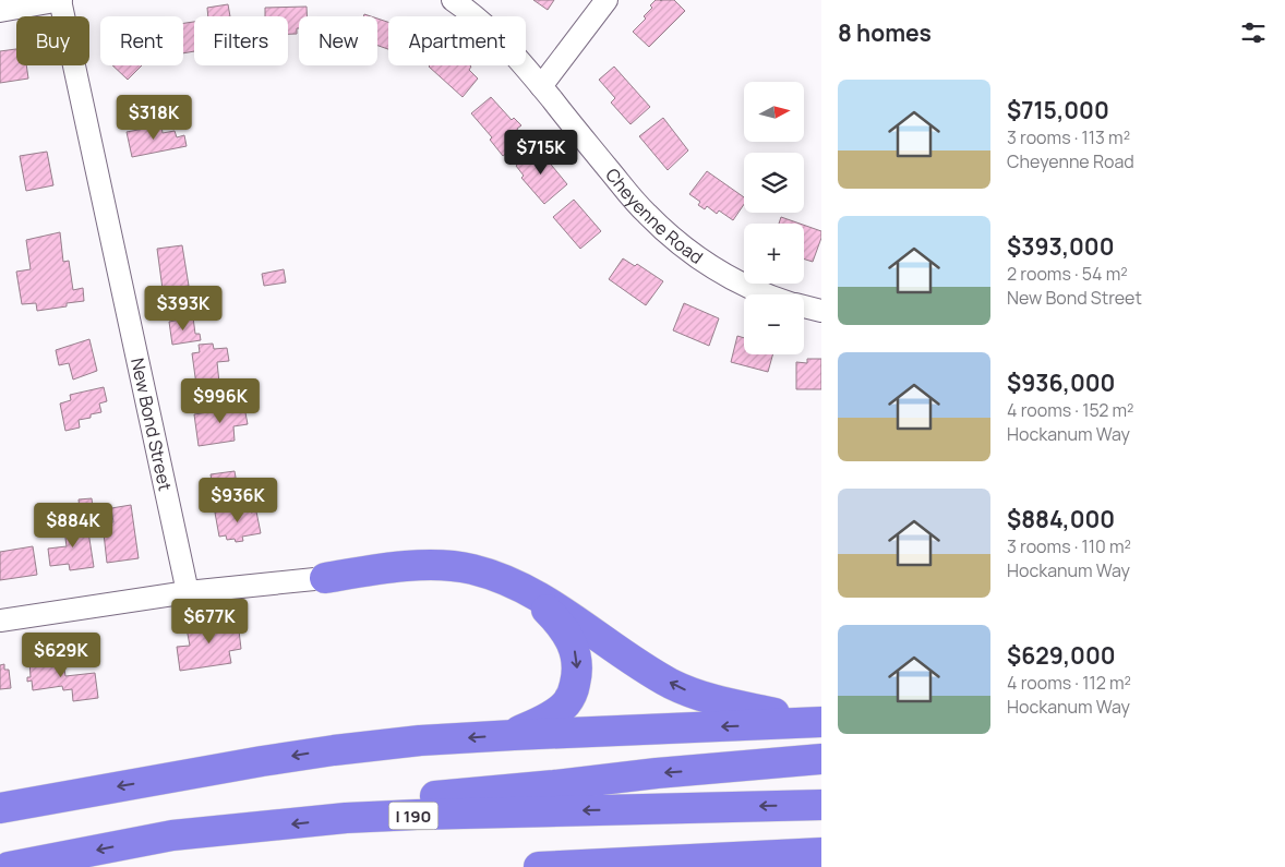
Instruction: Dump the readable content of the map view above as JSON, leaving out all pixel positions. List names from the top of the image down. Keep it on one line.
{"streets":{"highway":["I 190"],"street":["Cheyenne Road","New Bond Street"]},"north":"right","page":{"heading":"8 homes","chip":["Buy","Rent","Filters","New","Apartment"],"list":[{"name":"$715,000","note":"3 rooms · 113 m² · Cheyenne Road"},{"name":"$393,000","note":"2 rooms · 54 m² · New Bond Street"},{"name":"$936,000","note":"4 rooms · 152 m² · Hockanum Way"},{"name":"$884,000","note":"3 rooms · 110 m² · Hockanum Way"},{"name":"$629,000","note":"4 rooms · 112 m² · Hockanum Way"}],"map_buttons":["+","−"],"price":["$318K","$715K","$393K","$996K","$936K","$884K","$677K","$629K"]}}
